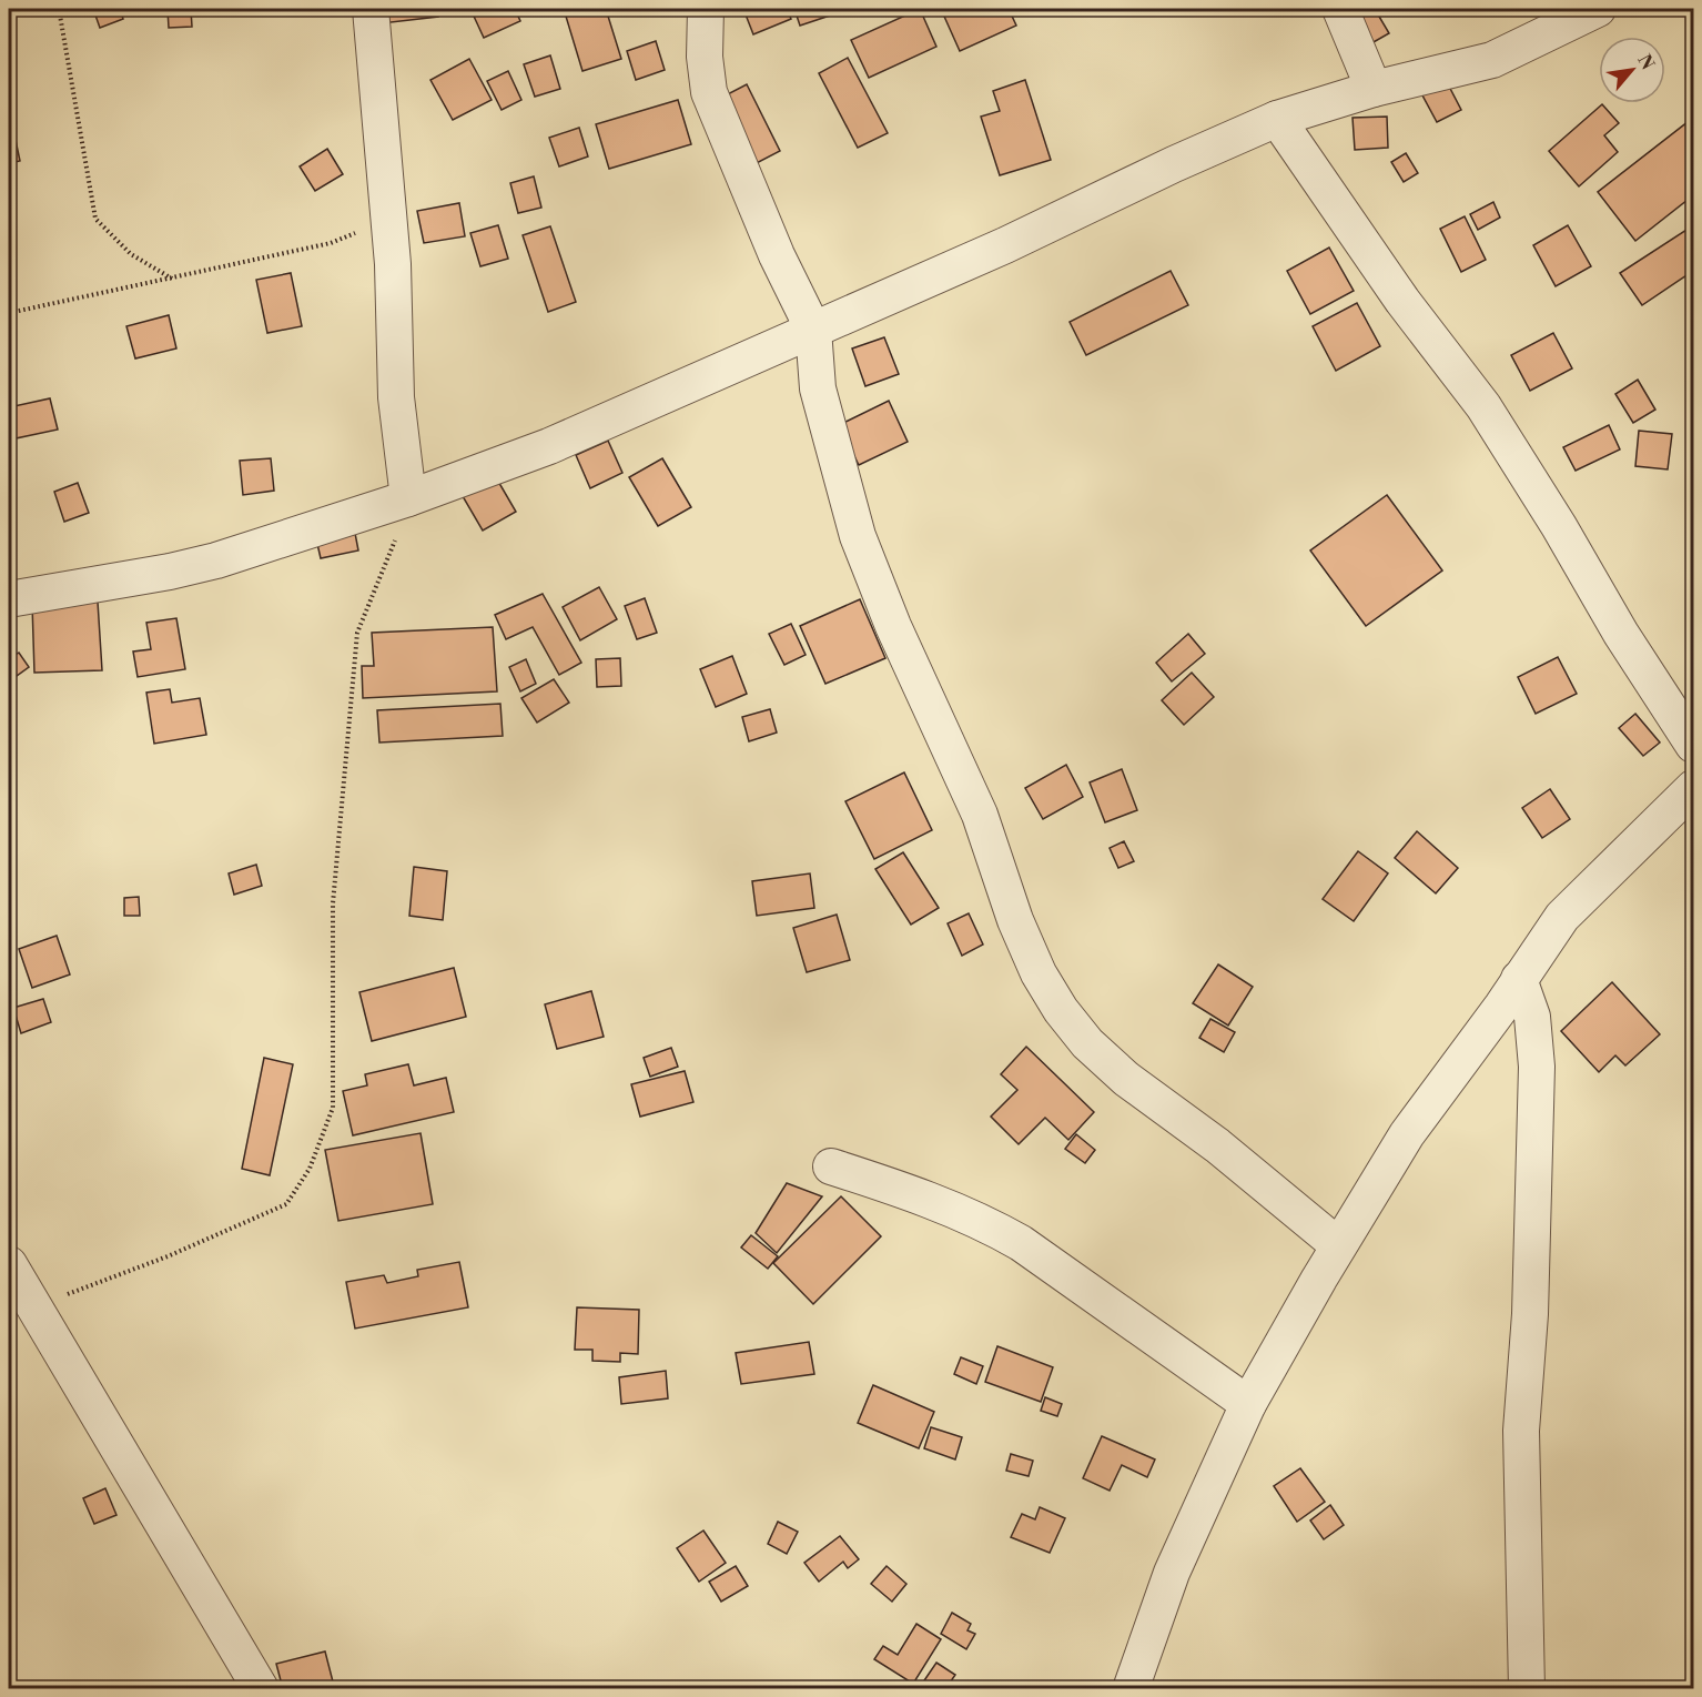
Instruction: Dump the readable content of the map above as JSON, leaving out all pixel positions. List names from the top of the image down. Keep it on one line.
{"north":"top right"}
